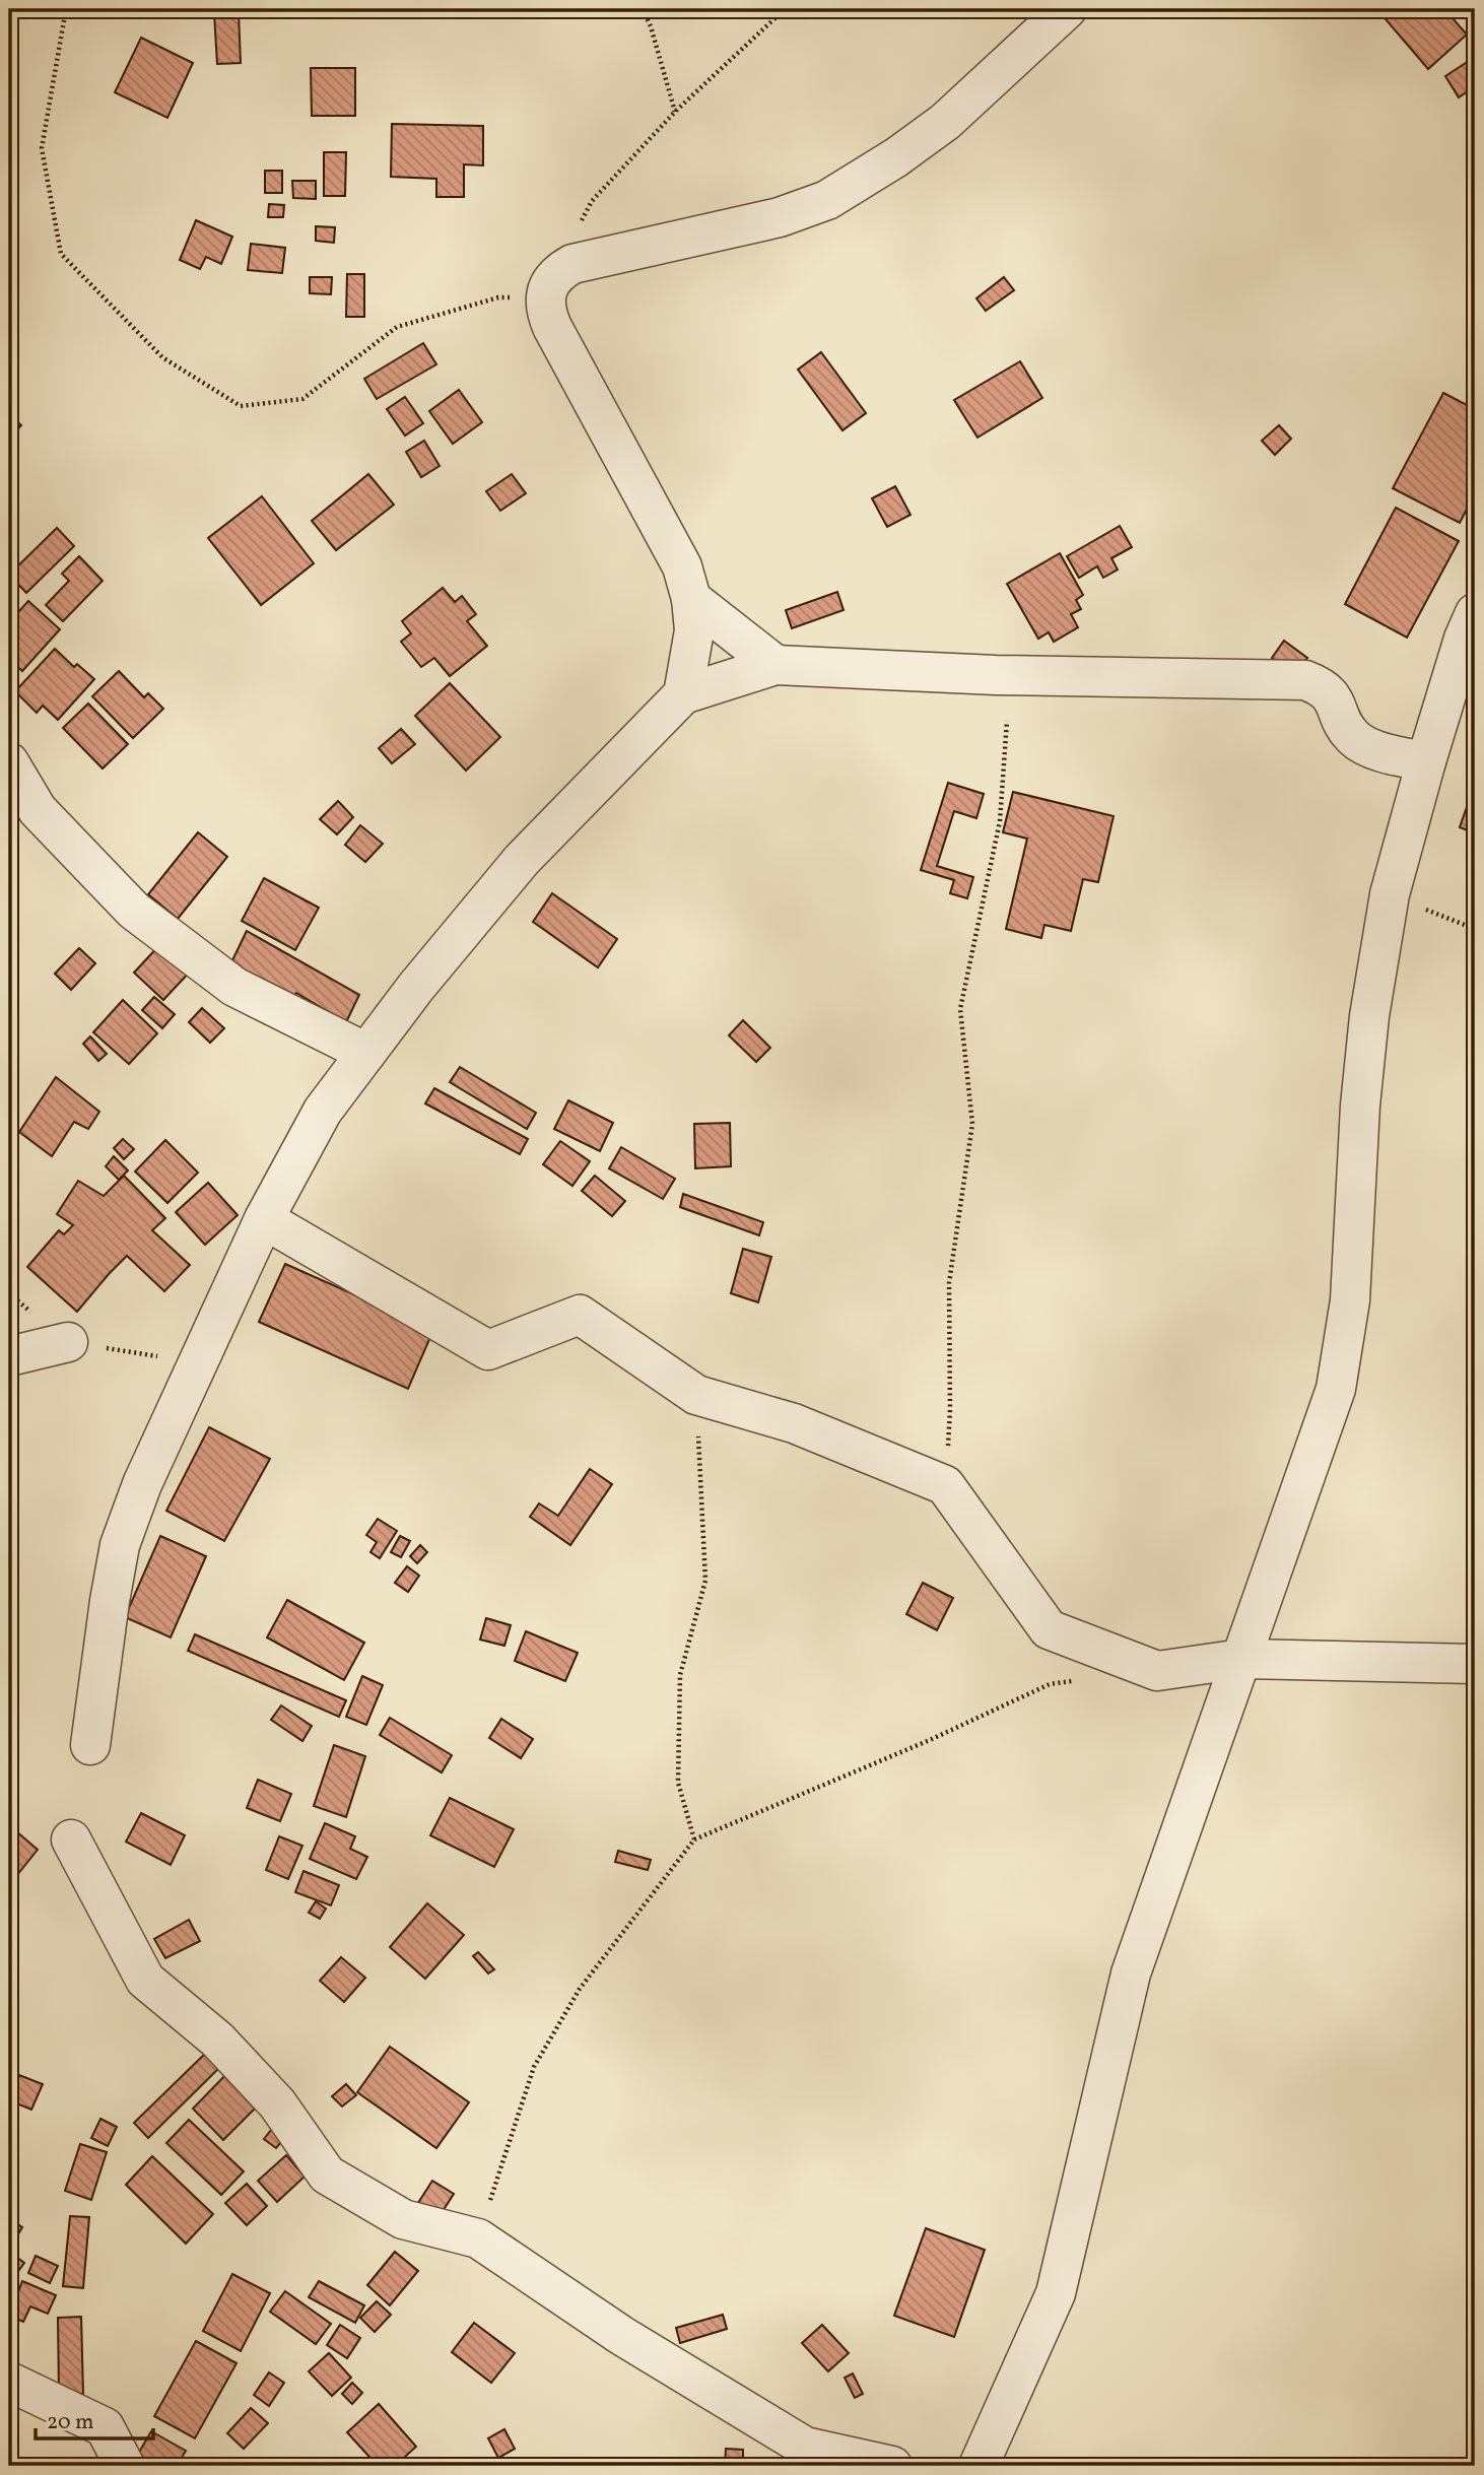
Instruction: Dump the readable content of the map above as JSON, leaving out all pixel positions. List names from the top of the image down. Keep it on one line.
{"scale_bar":"20 m"}
